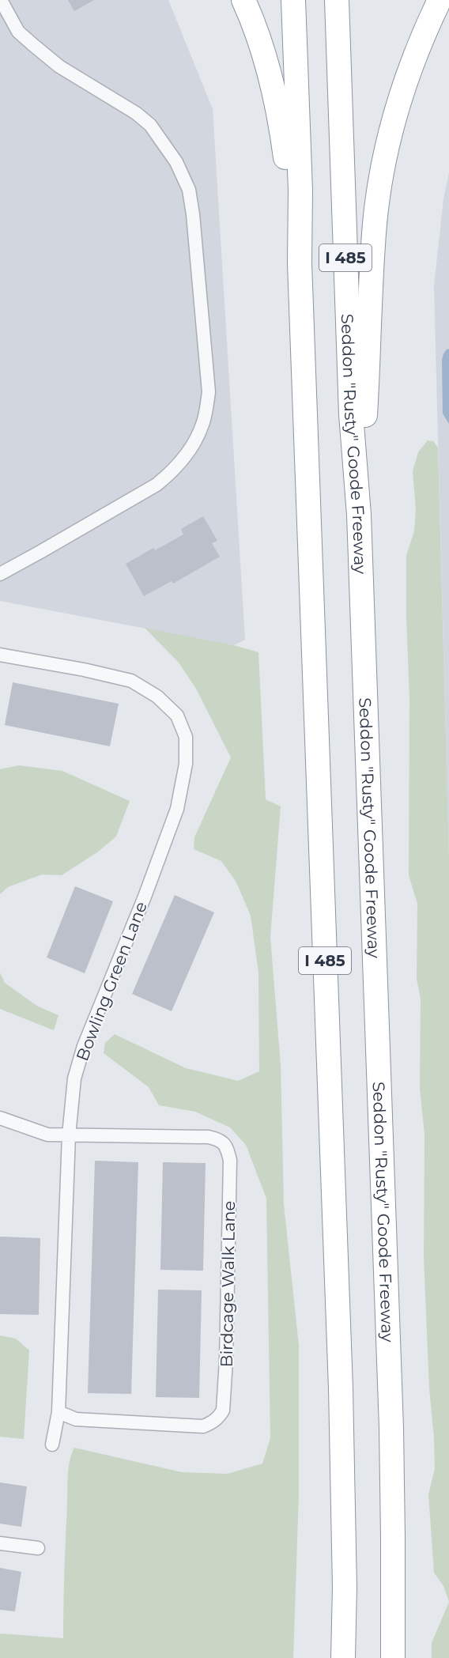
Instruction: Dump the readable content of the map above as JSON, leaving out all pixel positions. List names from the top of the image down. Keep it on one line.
{"streets":{"highway":["I 485","Seddon \"Rusty\" Goode Freeway"],"street":["Bowling Green Lane","Birdcage Walk Lane"]},"crossings":[["Bowling Green Lane","Birdcage Walk Lane"]]}
